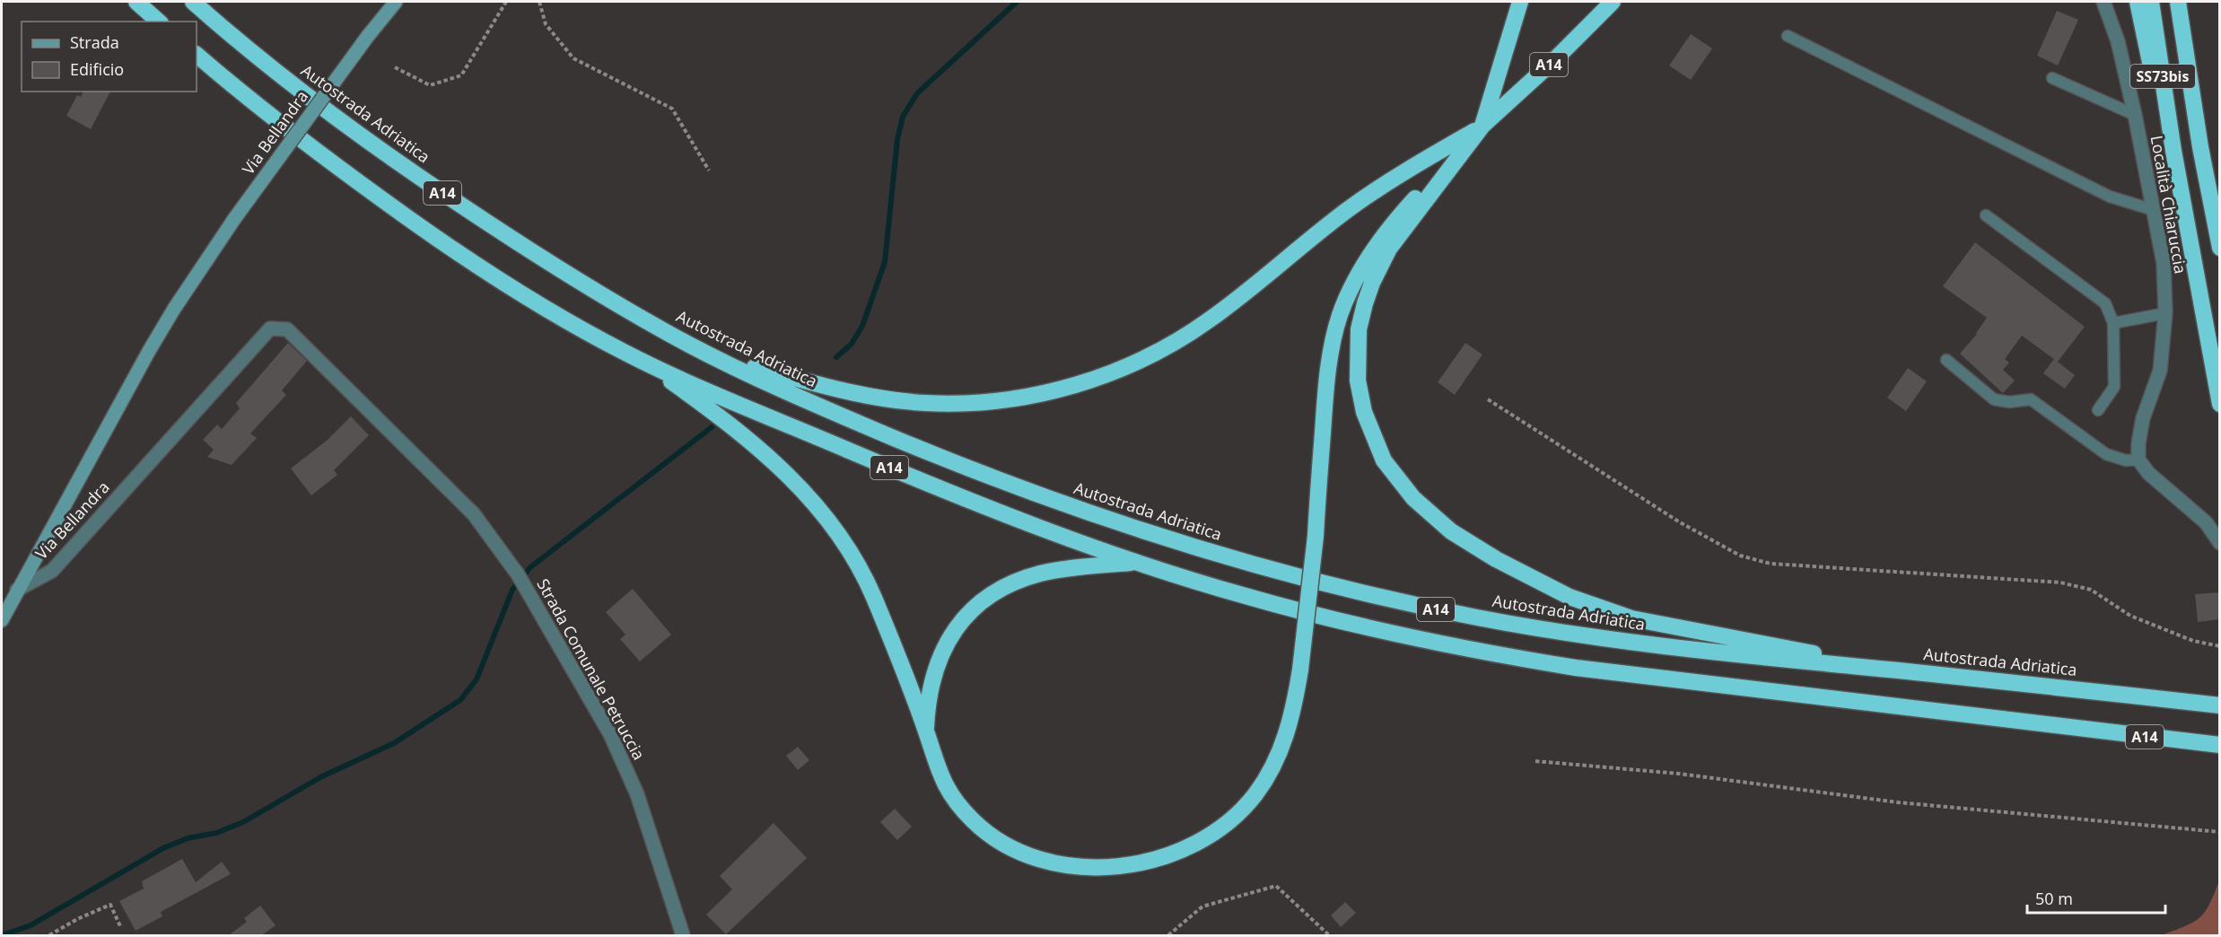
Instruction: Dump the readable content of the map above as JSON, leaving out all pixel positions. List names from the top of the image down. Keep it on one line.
{"streets":{"highway":["A14","SS73bis","Autostrada Adriatica"],"main road":["Via Bellandra"],"street":["Località Chiaruccia","Strada Comunale Petruccia"]},"crossings":[["A14","Autostrada Adriatica"],["Via Bellandra","Strada Comunale Petruccia"]],"legend":["Strada","Edificio"],"scale_bar":"50 m"}
